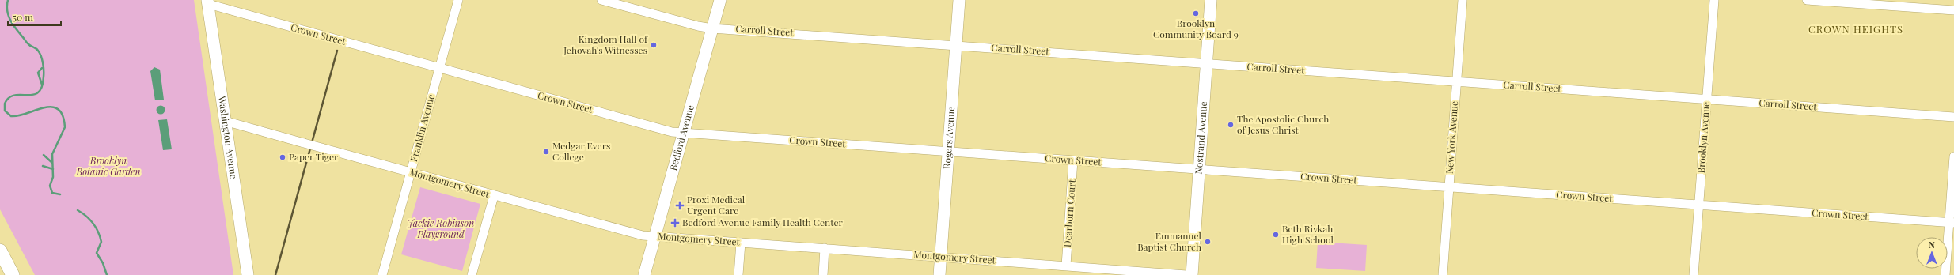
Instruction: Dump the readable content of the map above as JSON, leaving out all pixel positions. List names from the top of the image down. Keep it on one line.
{"streets":{"main road":["Washington Avenue","Bedford Avenue","Rogers Avenue","Nostrand Avenue"],"street":["Carroll Street","Crown Street","Franklin Avenue","New York Avenue","Brooklyn Avenue","Montgomery Street","Dearborn Court"]},"crossings":[["Carroll Street","Bedford Avenue"],["Carroll Street","Rogers Avenue"],["Carroll Street","Nostrand Avenue"],["Carroll Street","New York Avenue"],["Carroll Street","Brooklyn Avenue"],["Crown Street","Franklin Avenue"],["Crown Street","Washington Avenue"],["Crown Street","Bedford Avenue"],["Crown Street","Rogers Avenue"],["Crown Street","Nostrand Avenue"],["Crown Street","New York Avenue"],["Crown Street","Brooklyn Avenue"],["Crown Street","Dearborn Court"],["Franklin Avenue","Montgomery Street"],["Washington Avenue","Montgomery Street"],["Bedford Avenue","Montgomery Street"],["Rogers Avenue","Montgomery Street"],["Montgomery Street","Dearborn Court"]],"districts":["CROWN HEIGHTS"],"parks":["Brooklyn Botanic Garden","Jackie Robinson Playground"],"places":{"other":["Brooklyn Community Board 9","Kingdom Hall of Jehovah's Witnesses","The Apostolic Church of Jesus Christ","Medgar Evers College","Paper Tiger","Beth Rivkah High School","Emmanuel Baptist Church"],"health":["Proxi Medical Urgent Care","Bedford Avenue Family Health Center"]},"scale_bar":"50 m","north":"top"}
